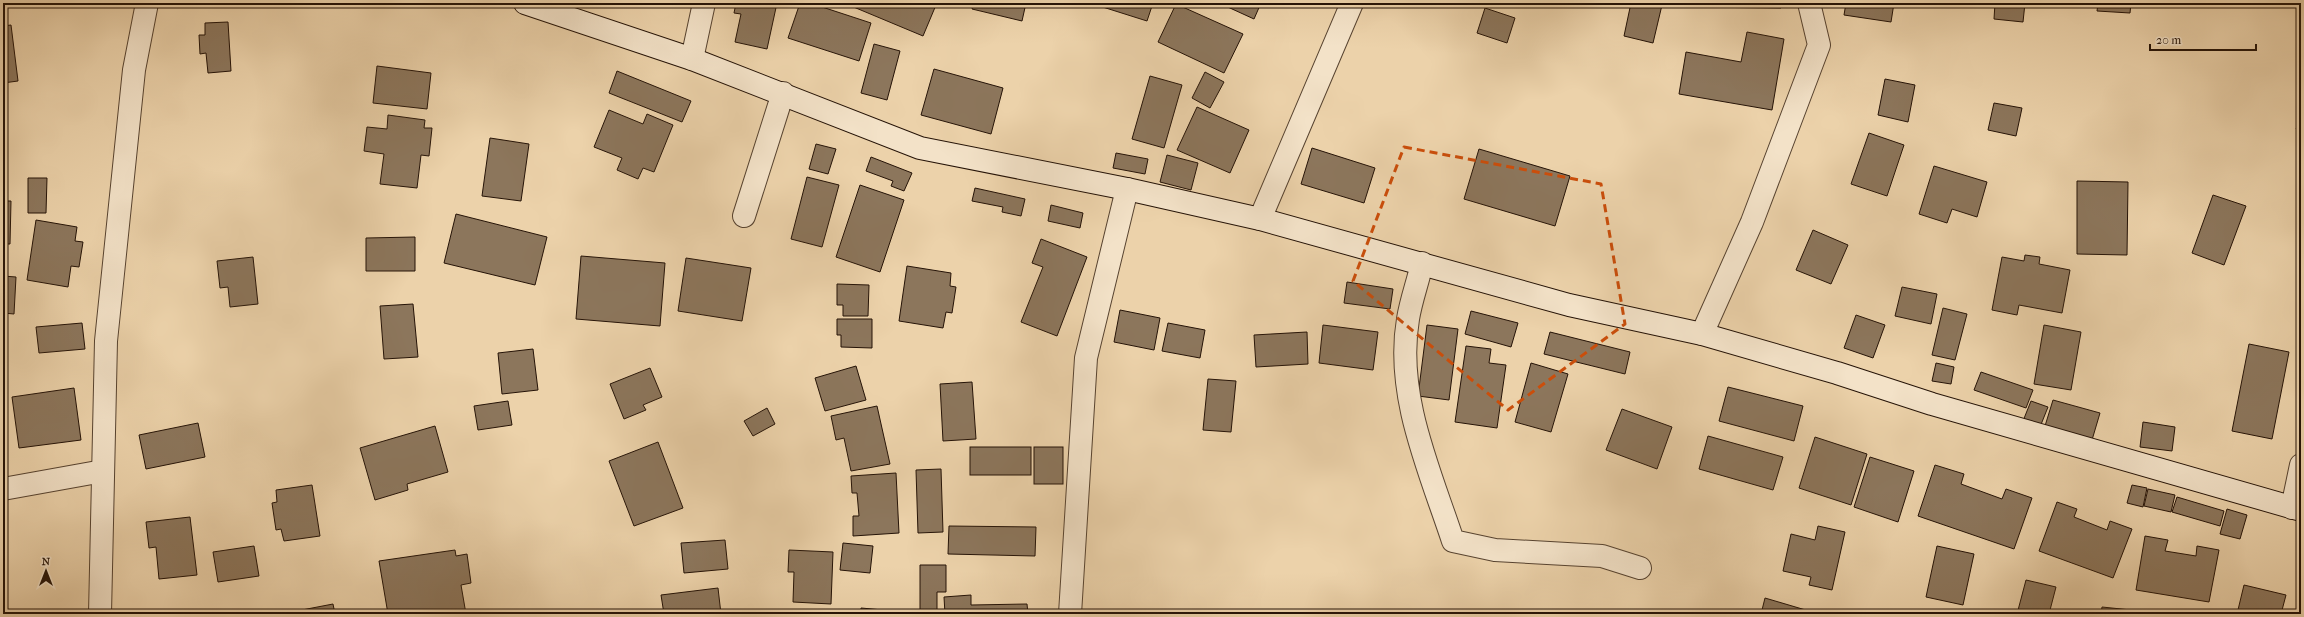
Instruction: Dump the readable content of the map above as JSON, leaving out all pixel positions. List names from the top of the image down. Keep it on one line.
{"scale_bar":"20 m","north":"top"}
